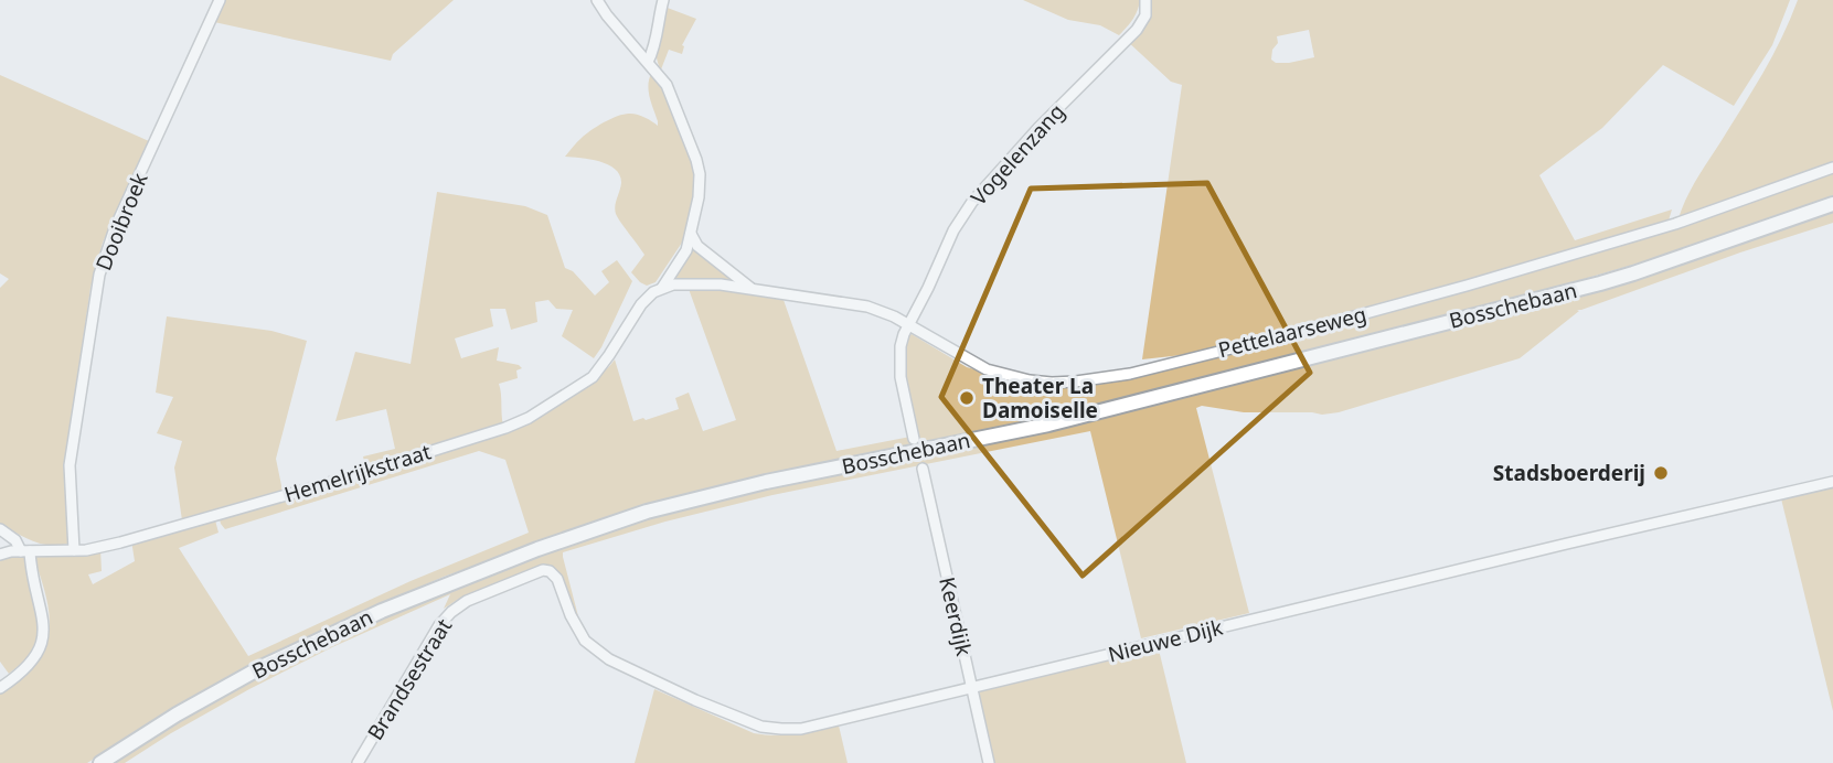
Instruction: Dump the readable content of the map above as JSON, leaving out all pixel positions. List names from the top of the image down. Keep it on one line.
{"streets":{"main road":["Bosschebaan"],"street":["Vogelenzang","Dooibroek","Pettelaarseweg","Hemelrijkstraat","Keerdijk","Nieuwe Dijk","Brandsestraat"]},"crossings":[["Vogelenzang","Pettelaarseweg"],["Dooibroek","Hemelrijkstraat"],["Pettelaarseweg","Hemelrijkstraat"],["Keerdijk","Nieuwe Dijk"],["Nieuwe Dijk","Brandsestraat"]],"places":["Theater La Damoiselle","Stadsboerderij"]}
